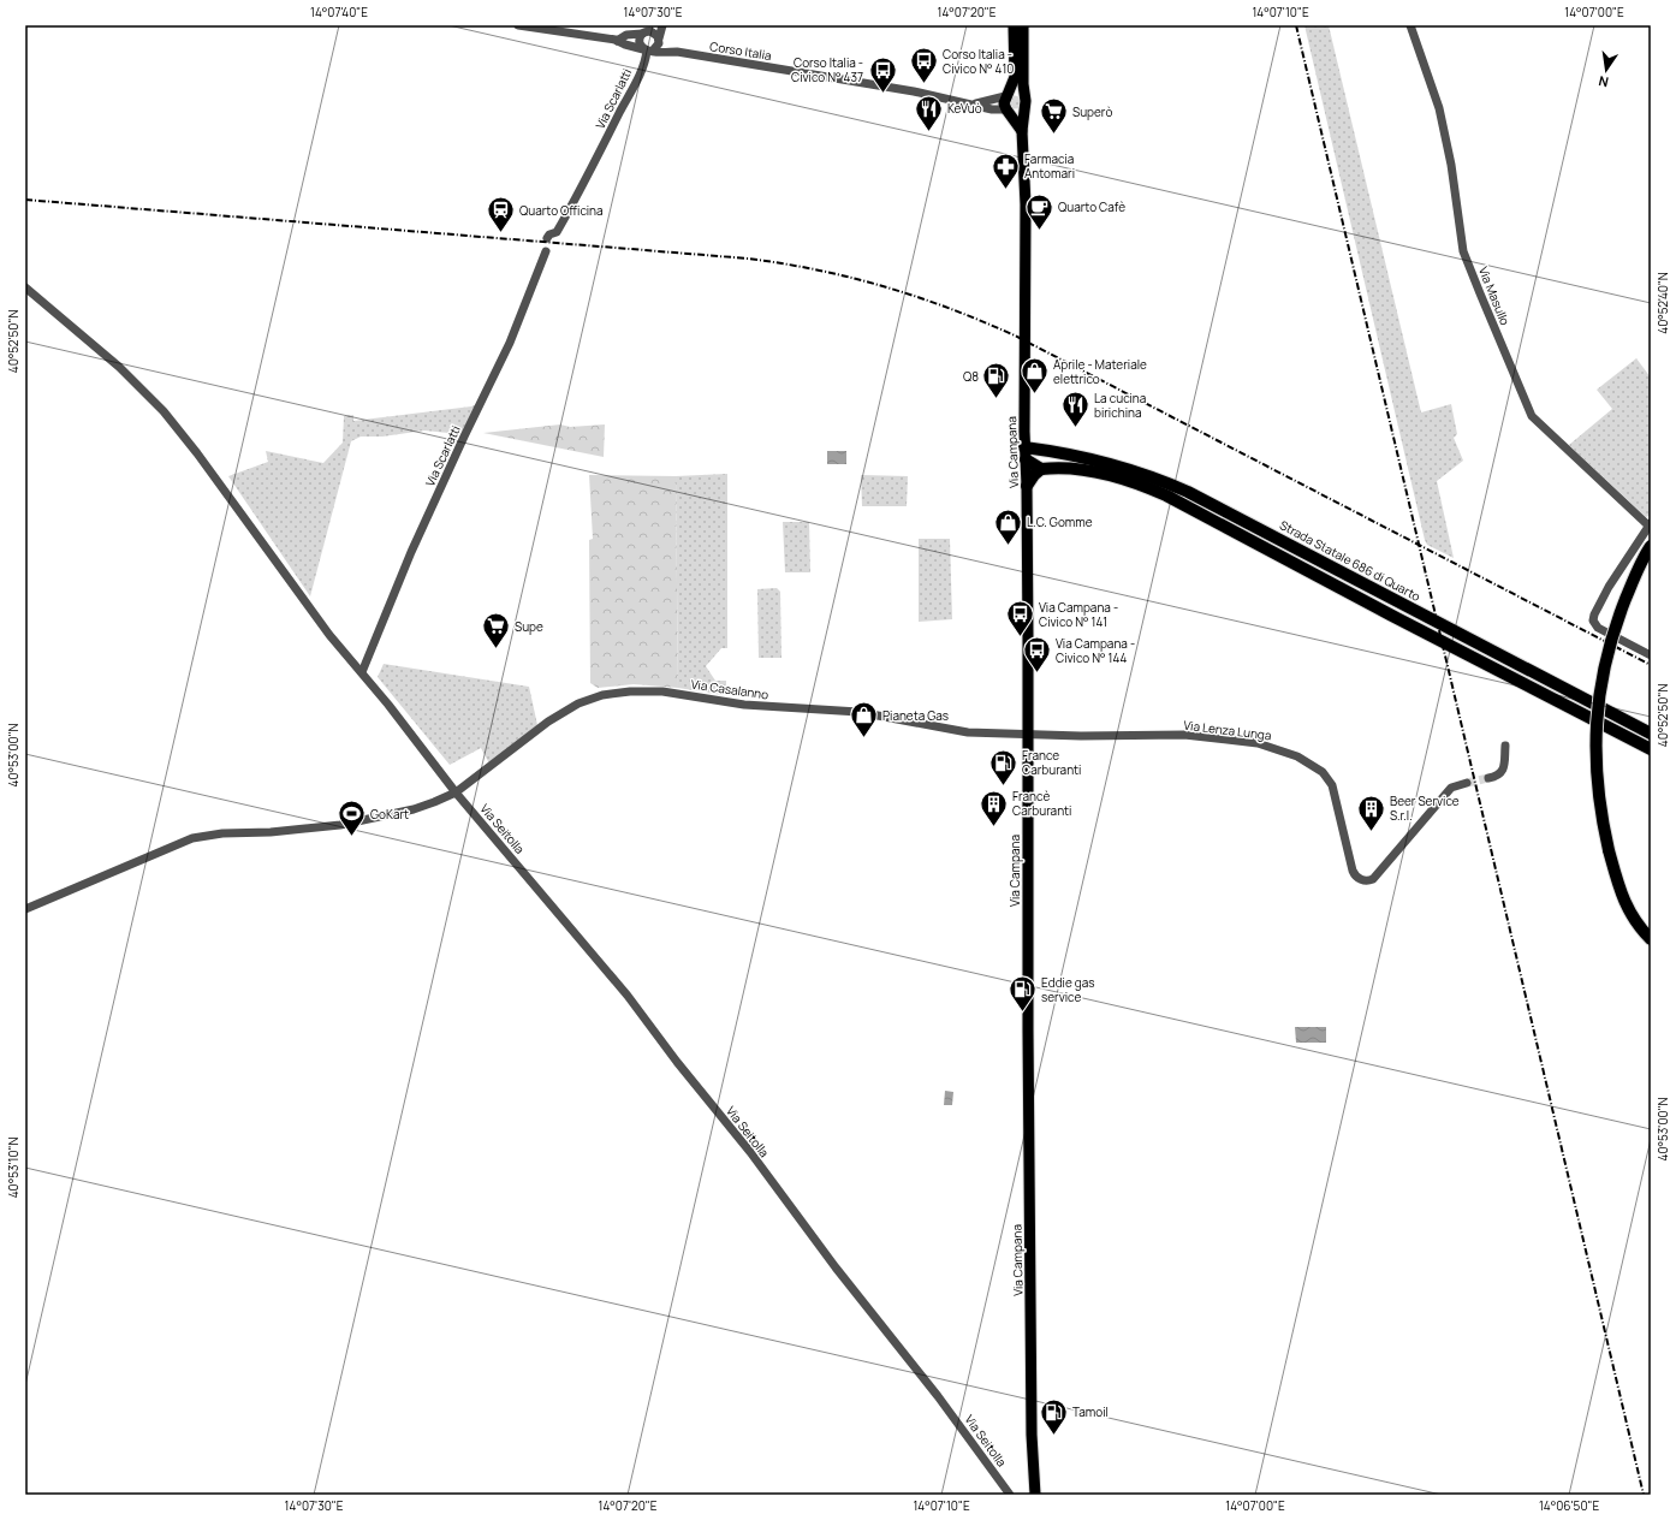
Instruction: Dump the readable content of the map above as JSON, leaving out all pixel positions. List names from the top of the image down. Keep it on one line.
{"streets":{"highway":["Strada Statale 686 di Quarto"],"main road":["Via Campana"],"street":["Corso Italia","Via Scarlatti","Via Masullo","Via Casalanno","Via Lenza Lunga","Via Seitolla"]},"crossings":[["Corso Italia","Via Scarlatti"],["Corso Italia","Via Campana"],["Via Scarlatti","Via Seitolla"],["Via Campana","Strada Statale 686 di Quarto"],["Via Campana","Via Casalanno"],["Via Campana","Via Lenza Lunga"],["Via Casalanno","Via Lenza Lunga"],["Via Casalanno","Via Seitolla"]],"places":{"bus stop":["Corso Italia - Civico N° 410","Corso Italia - Civico N° 437","Via Campana - Civico N° 141","Via Campana - Civico N° 144"],"restaurant":["KeVuò","La cucina birichina"],"supermarket":["Superò","Supe"],"pharmacy":["Farmacia Antomari"],"cafe":["Quarto Cafè"],"station":["Quarto Officina"],"shop":["Aprile - Materiale elettrico","L.C. Gomme","Pianeta Gas"],"fuel station":["Q8","France Carburanti","Eddie gas service","Tamoil"],"building":["Francè Carburanti","Beer Service S.r.l."],"sports":["GoKart"]},"north":"bottom","coordinates":["14°07'40\"E","14°07'30\"E","14°07'20\"E","14°07'10\"E","14°07'00\"E","40°52'40\"N","40°52'50\"N","40°53'00\"N","40°53'10\"N","14°06'50\"E"]}
